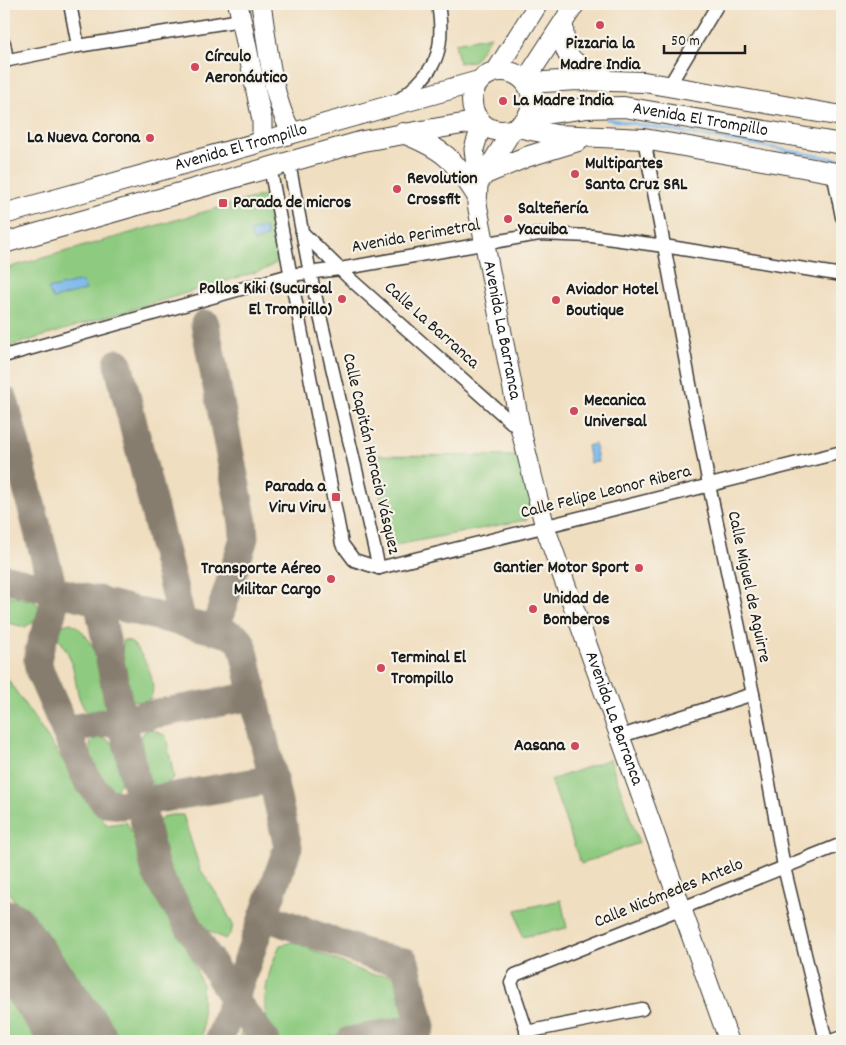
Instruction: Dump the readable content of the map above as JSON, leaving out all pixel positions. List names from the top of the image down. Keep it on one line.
{"streets":{"main road":["Avenida El Trompillo"],"street":["Avenida Perimetral","Calle La Barranca","Avenida La Barranca","Calle Capitán Horacio Vásquez","Calle Felipe Leonor Ribera","Calle Miguel de Aguirre","Calle Nicómedes Antelo"]},"crossings":[["Avenida El Trompillo","Avenida La Barranca"],["Avenida El Trompillo","Calle Capitán Horacio Vásquez"],["Avenida El Trompillo","Calle Miguel de Aguirre"],["Avenida Perimetral","Calle La Barranca"],["Avenida Perimetral","Avenida La Barranca"],["Avenida Perimetral","Calle Capitán Horacio Vásquez"],["Avenida Perimetral","Calle Miguel de Aguirre"],["Calle La Barranca","Avenida La Barranca"],["Calle La Barranca","Calle Capitán Horacio Vásquez"],["Avenida La Barranca","Calle Felipe Leonor Ribera"],["Avenida La Barranca","Calle Nicómedes Antelo"],["Calle Capitán Horacio Vásquez","Calle Felipe Leonor Ribera"],["Calle Felipe Leonor Ribera","Calle Miguel de Aguirre"],["Calle Miguel de Aguirre","Calle Nicómedes Antelo"]],"places":{"other":["Pizzaria la Madre India","Círculo Aeronáutico","La Madre India","La Nueva Corona","Multipartes Santa Cruz SRL","Revolution Crossfit","Salteñería Yacuiba","Pollos Kiki (Sucursal El Trompillo)","Aviador Hotel Boutique","Mecanica Universal","Gantier Motor Sport","Transporte Aéreo Militar Cargo","Unidad de Bomberos","Terminal El Trompillo","Aasana"],"transit":["Parada de micros","Parada a Viru Viru"]},"scale_bar":"50 m"}
